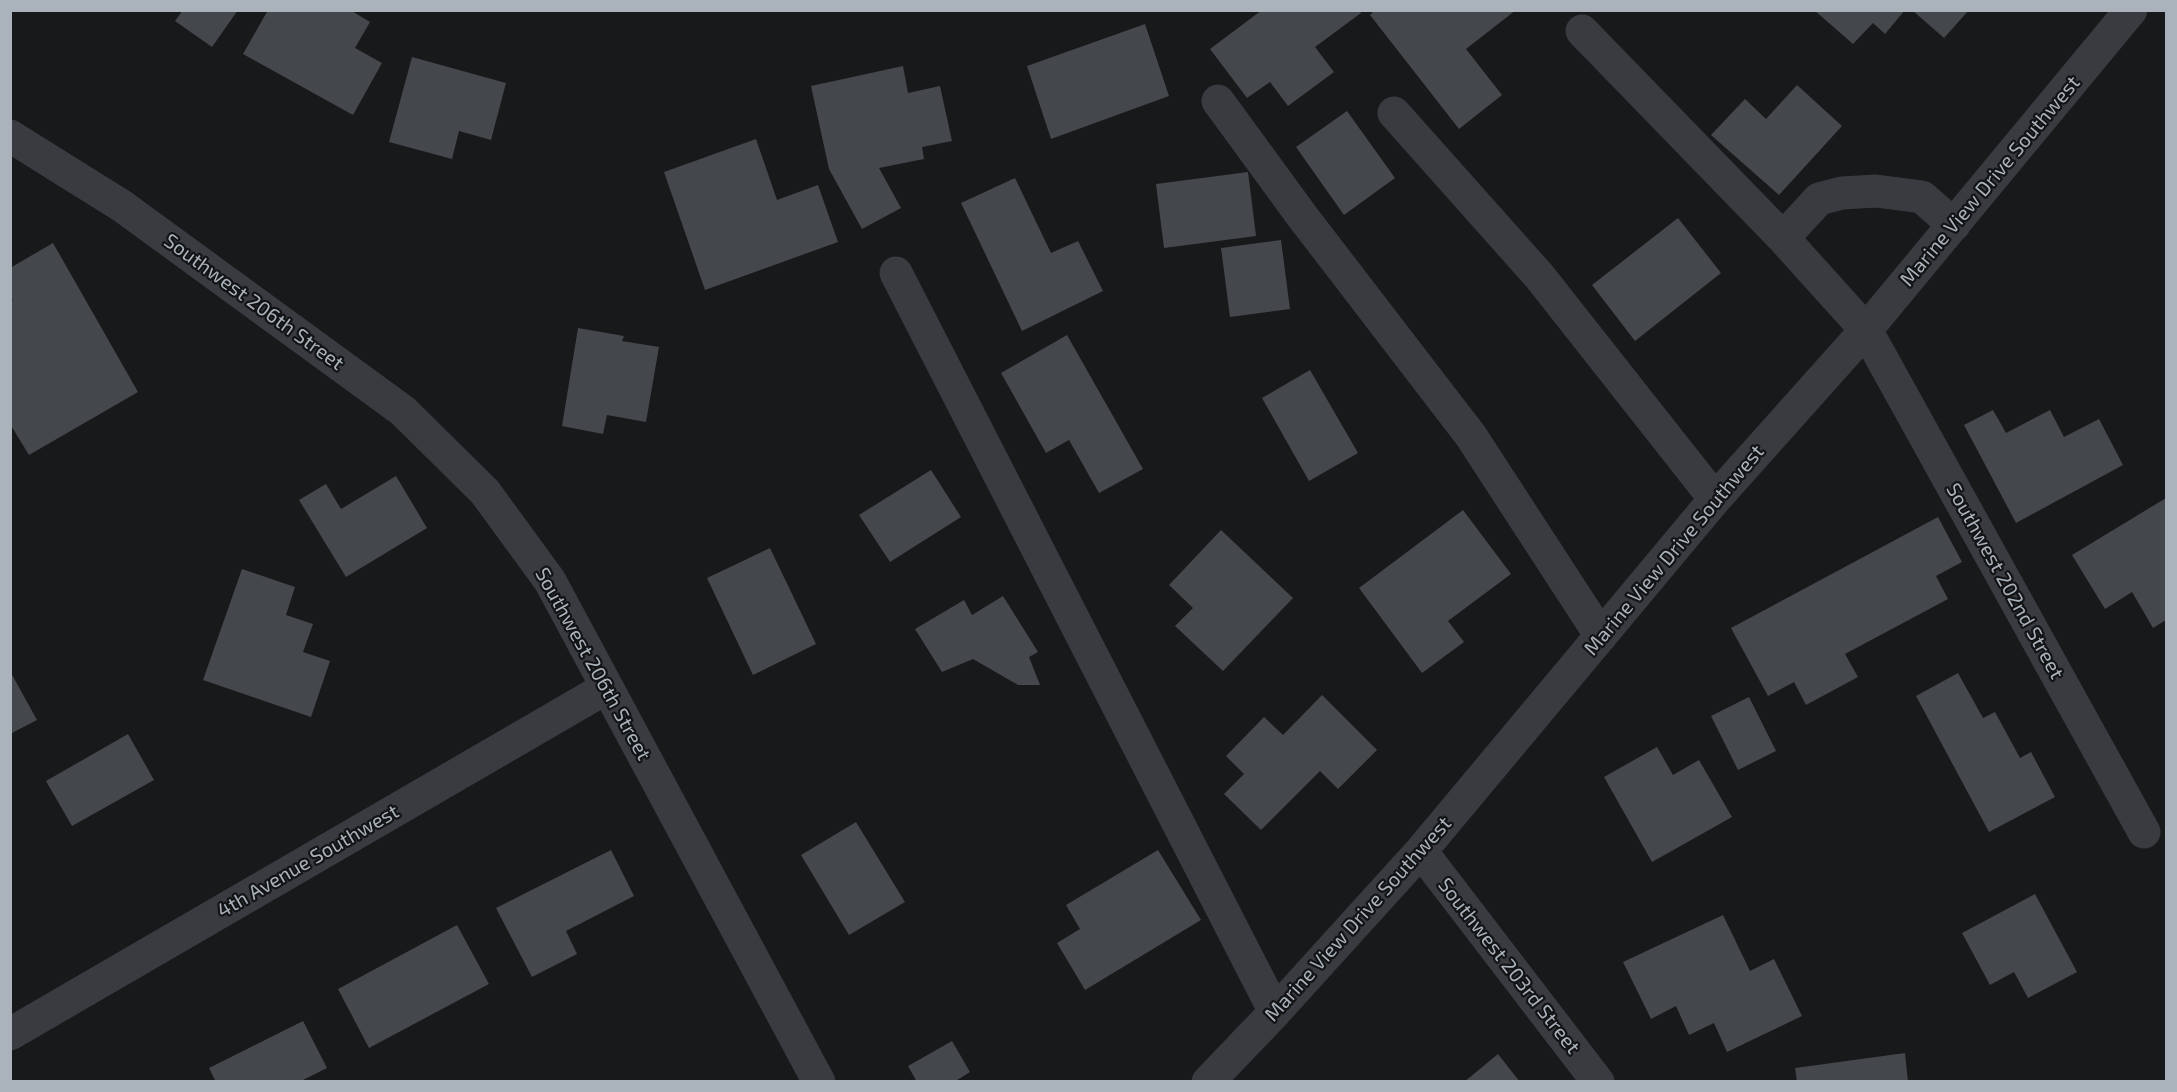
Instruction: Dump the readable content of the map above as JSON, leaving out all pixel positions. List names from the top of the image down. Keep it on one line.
{"streets":{"street":["Marine View Drive Southwest","Southwest 206th Street","Southwest 202nd Street","4th Avenue Southwest","Southwest 203rd Street"]},"crossings":[["Marine View Drive Southwest","Southwest 202nd Street"],["Marine View Drive Southwest","Southwest 203rd Street"],["Southwest 206th Street","4th Avenue Southwest"]]}
